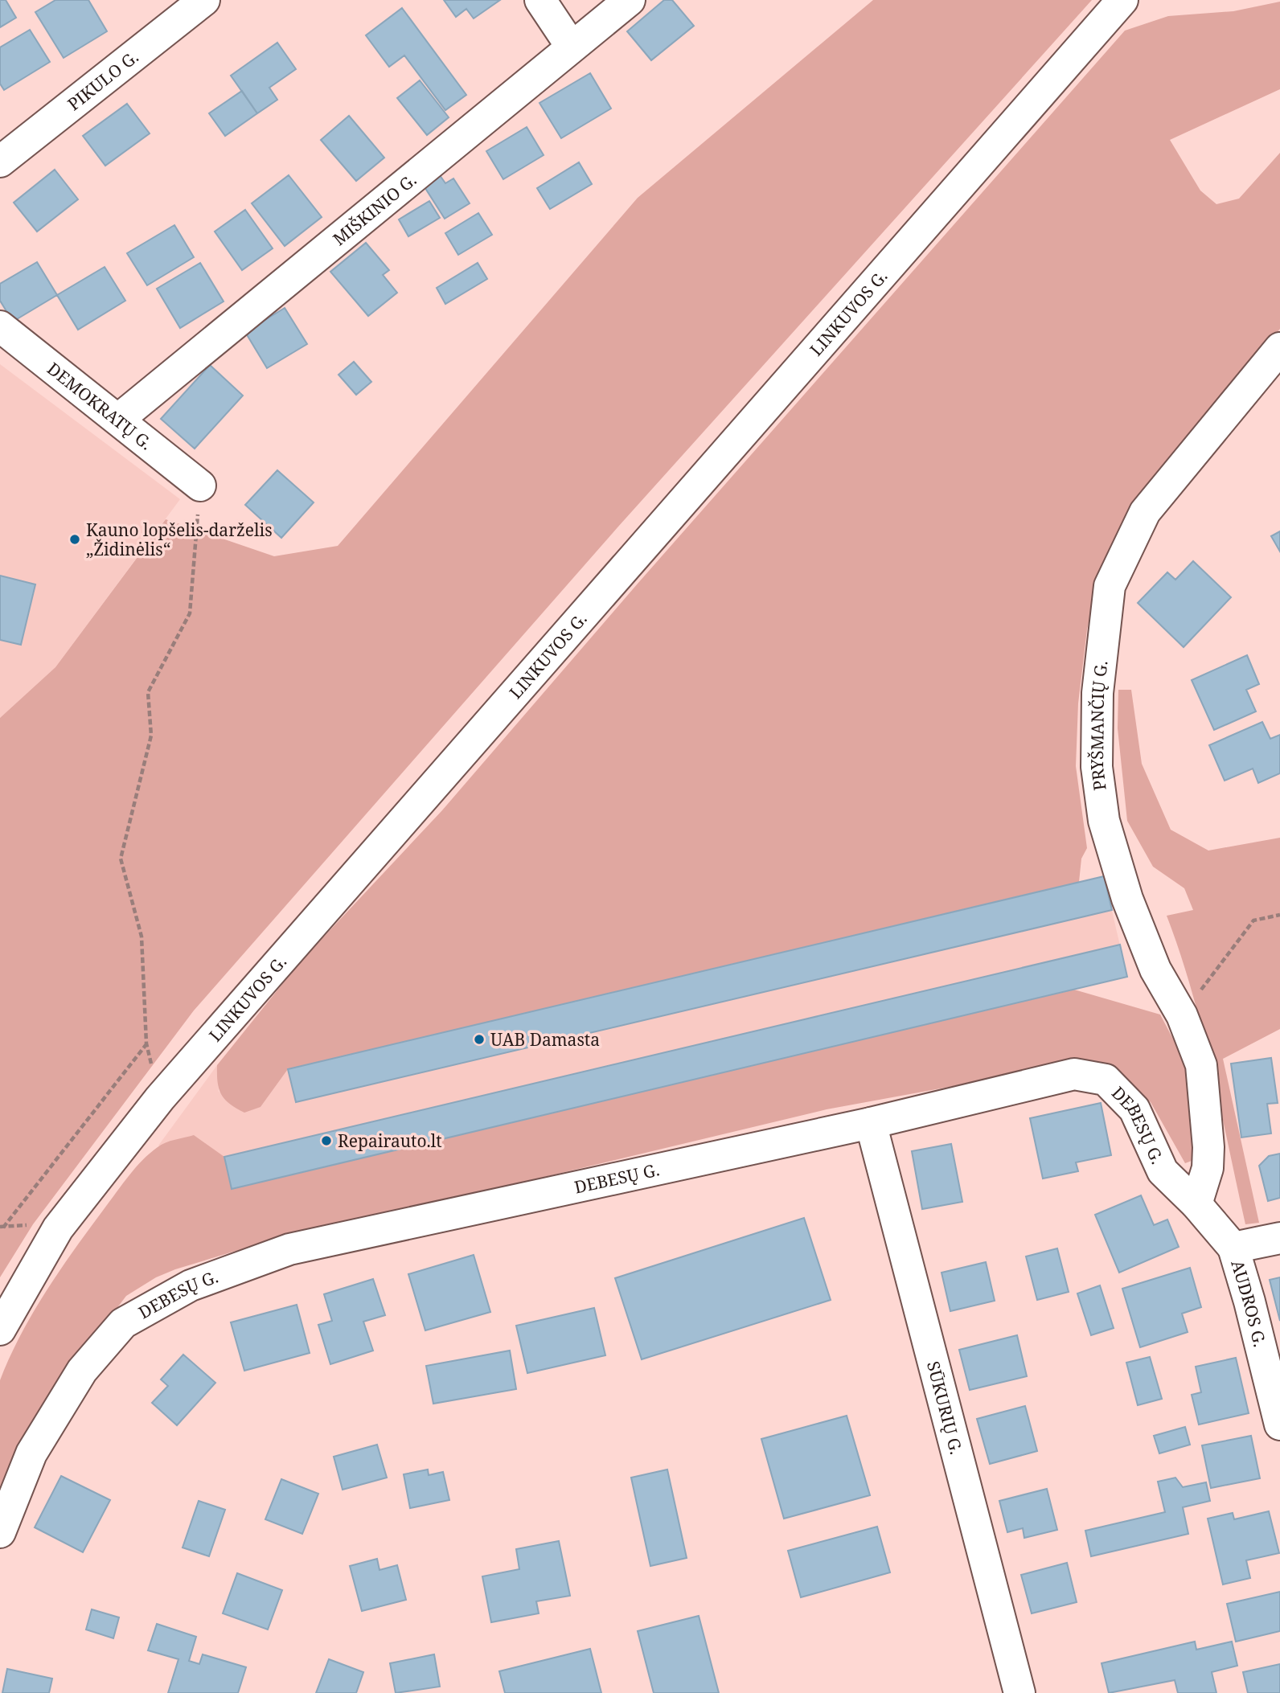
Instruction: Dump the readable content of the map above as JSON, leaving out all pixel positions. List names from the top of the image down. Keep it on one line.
{"streets":{"street":["PIKULO G.","MIŠKINIO G.","LINKUVOS G.","DEMOKRATŲ G.","PRYŠMANČIŲ G.","DEBESŲ G.","AUDROS G.","SŪKURIŲ G."]},"crossings":[["MIŠKINIO G.","DEMOKRATŲ G."],["PRYŠMANČIŲ G.","DEBESŲ G."],["DEBESŲ G.","AUDROS G."],["DEBESŲ G.","SŪKURIŲ G."]],"places":["Kauno lopšelis-darželis „Židinėlis“","UAB Damasta","Repairauto.lt"]}
